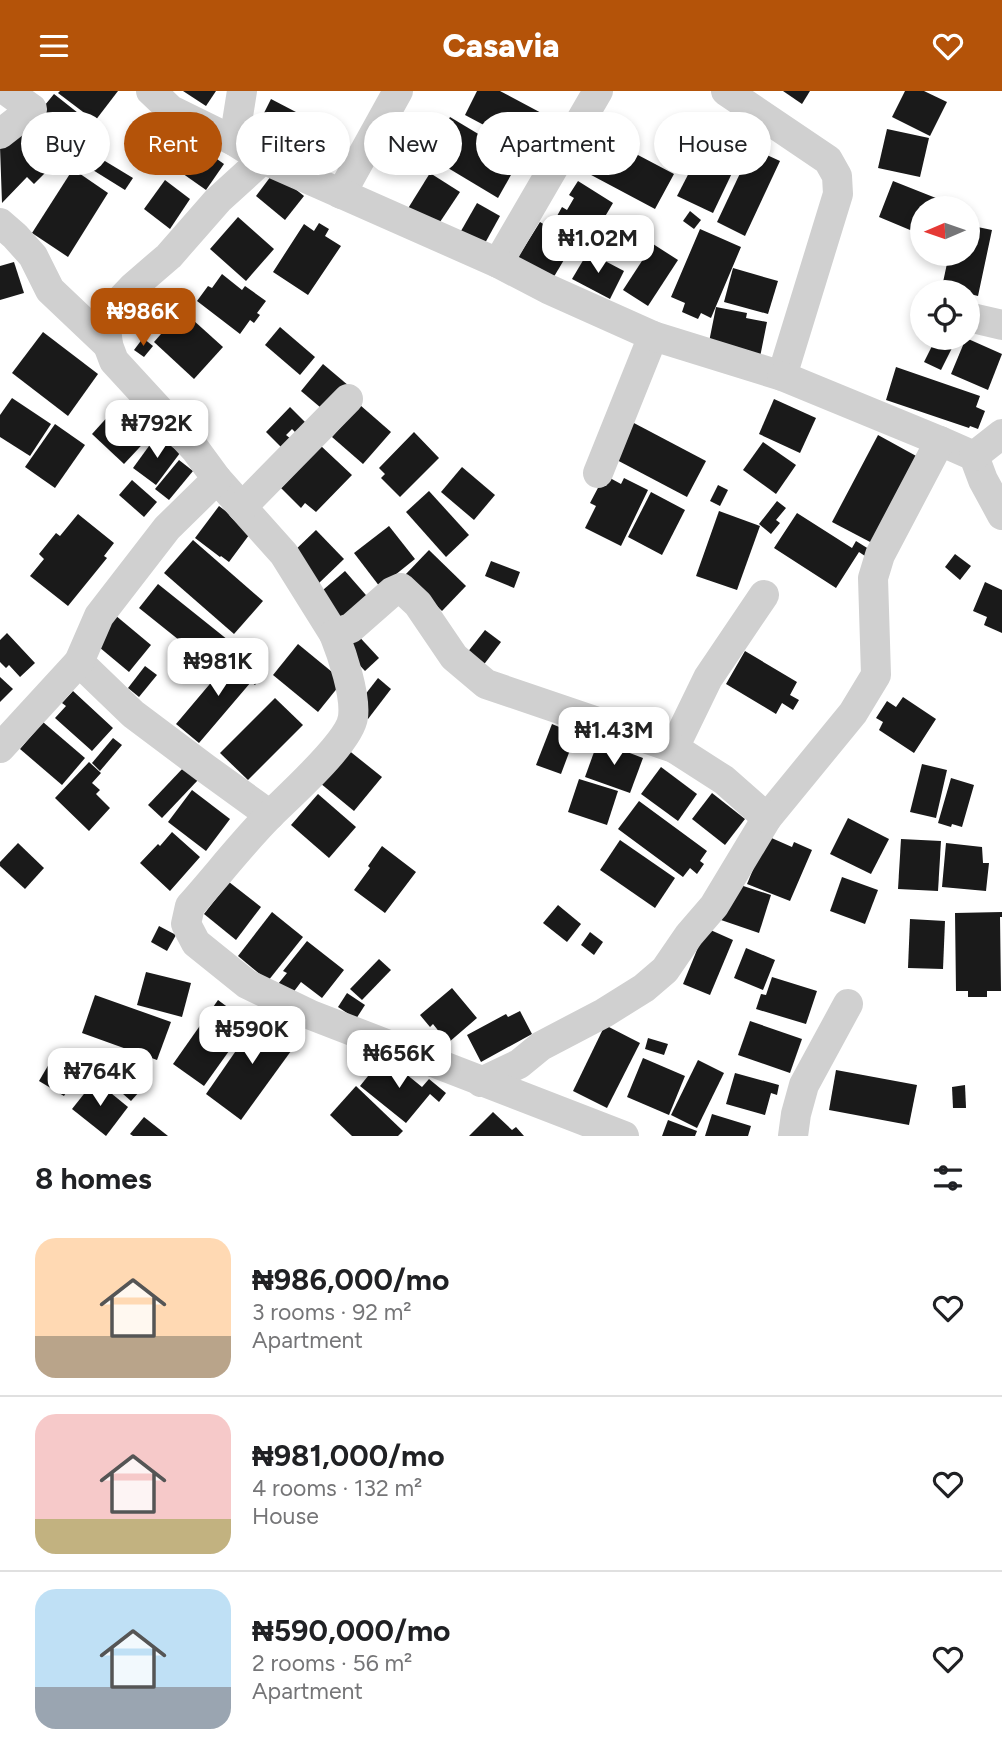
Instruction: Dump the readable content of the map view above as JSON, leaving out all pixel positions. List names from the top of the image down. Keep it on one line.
{"north":"left","page":{"header":"Casavia","chip":["Buy","Rent","Filters","New","Apartment","House"],"price":["₦1.02M","₦986K","₦792K","₦981K","₦1.43M","₦590K","₦656K","₦764K"],"heading":"8 homes","list":[{"name":"₦986,000/mo","note":"3 rooms · 92 m² · Apartment"},{"name":"₦981,000/mo","note":"4 rooms · 132 m² · House"},{"name":"₦590,000/mo","note":"2 rooms · 56 m² · Apartment"}]}}
